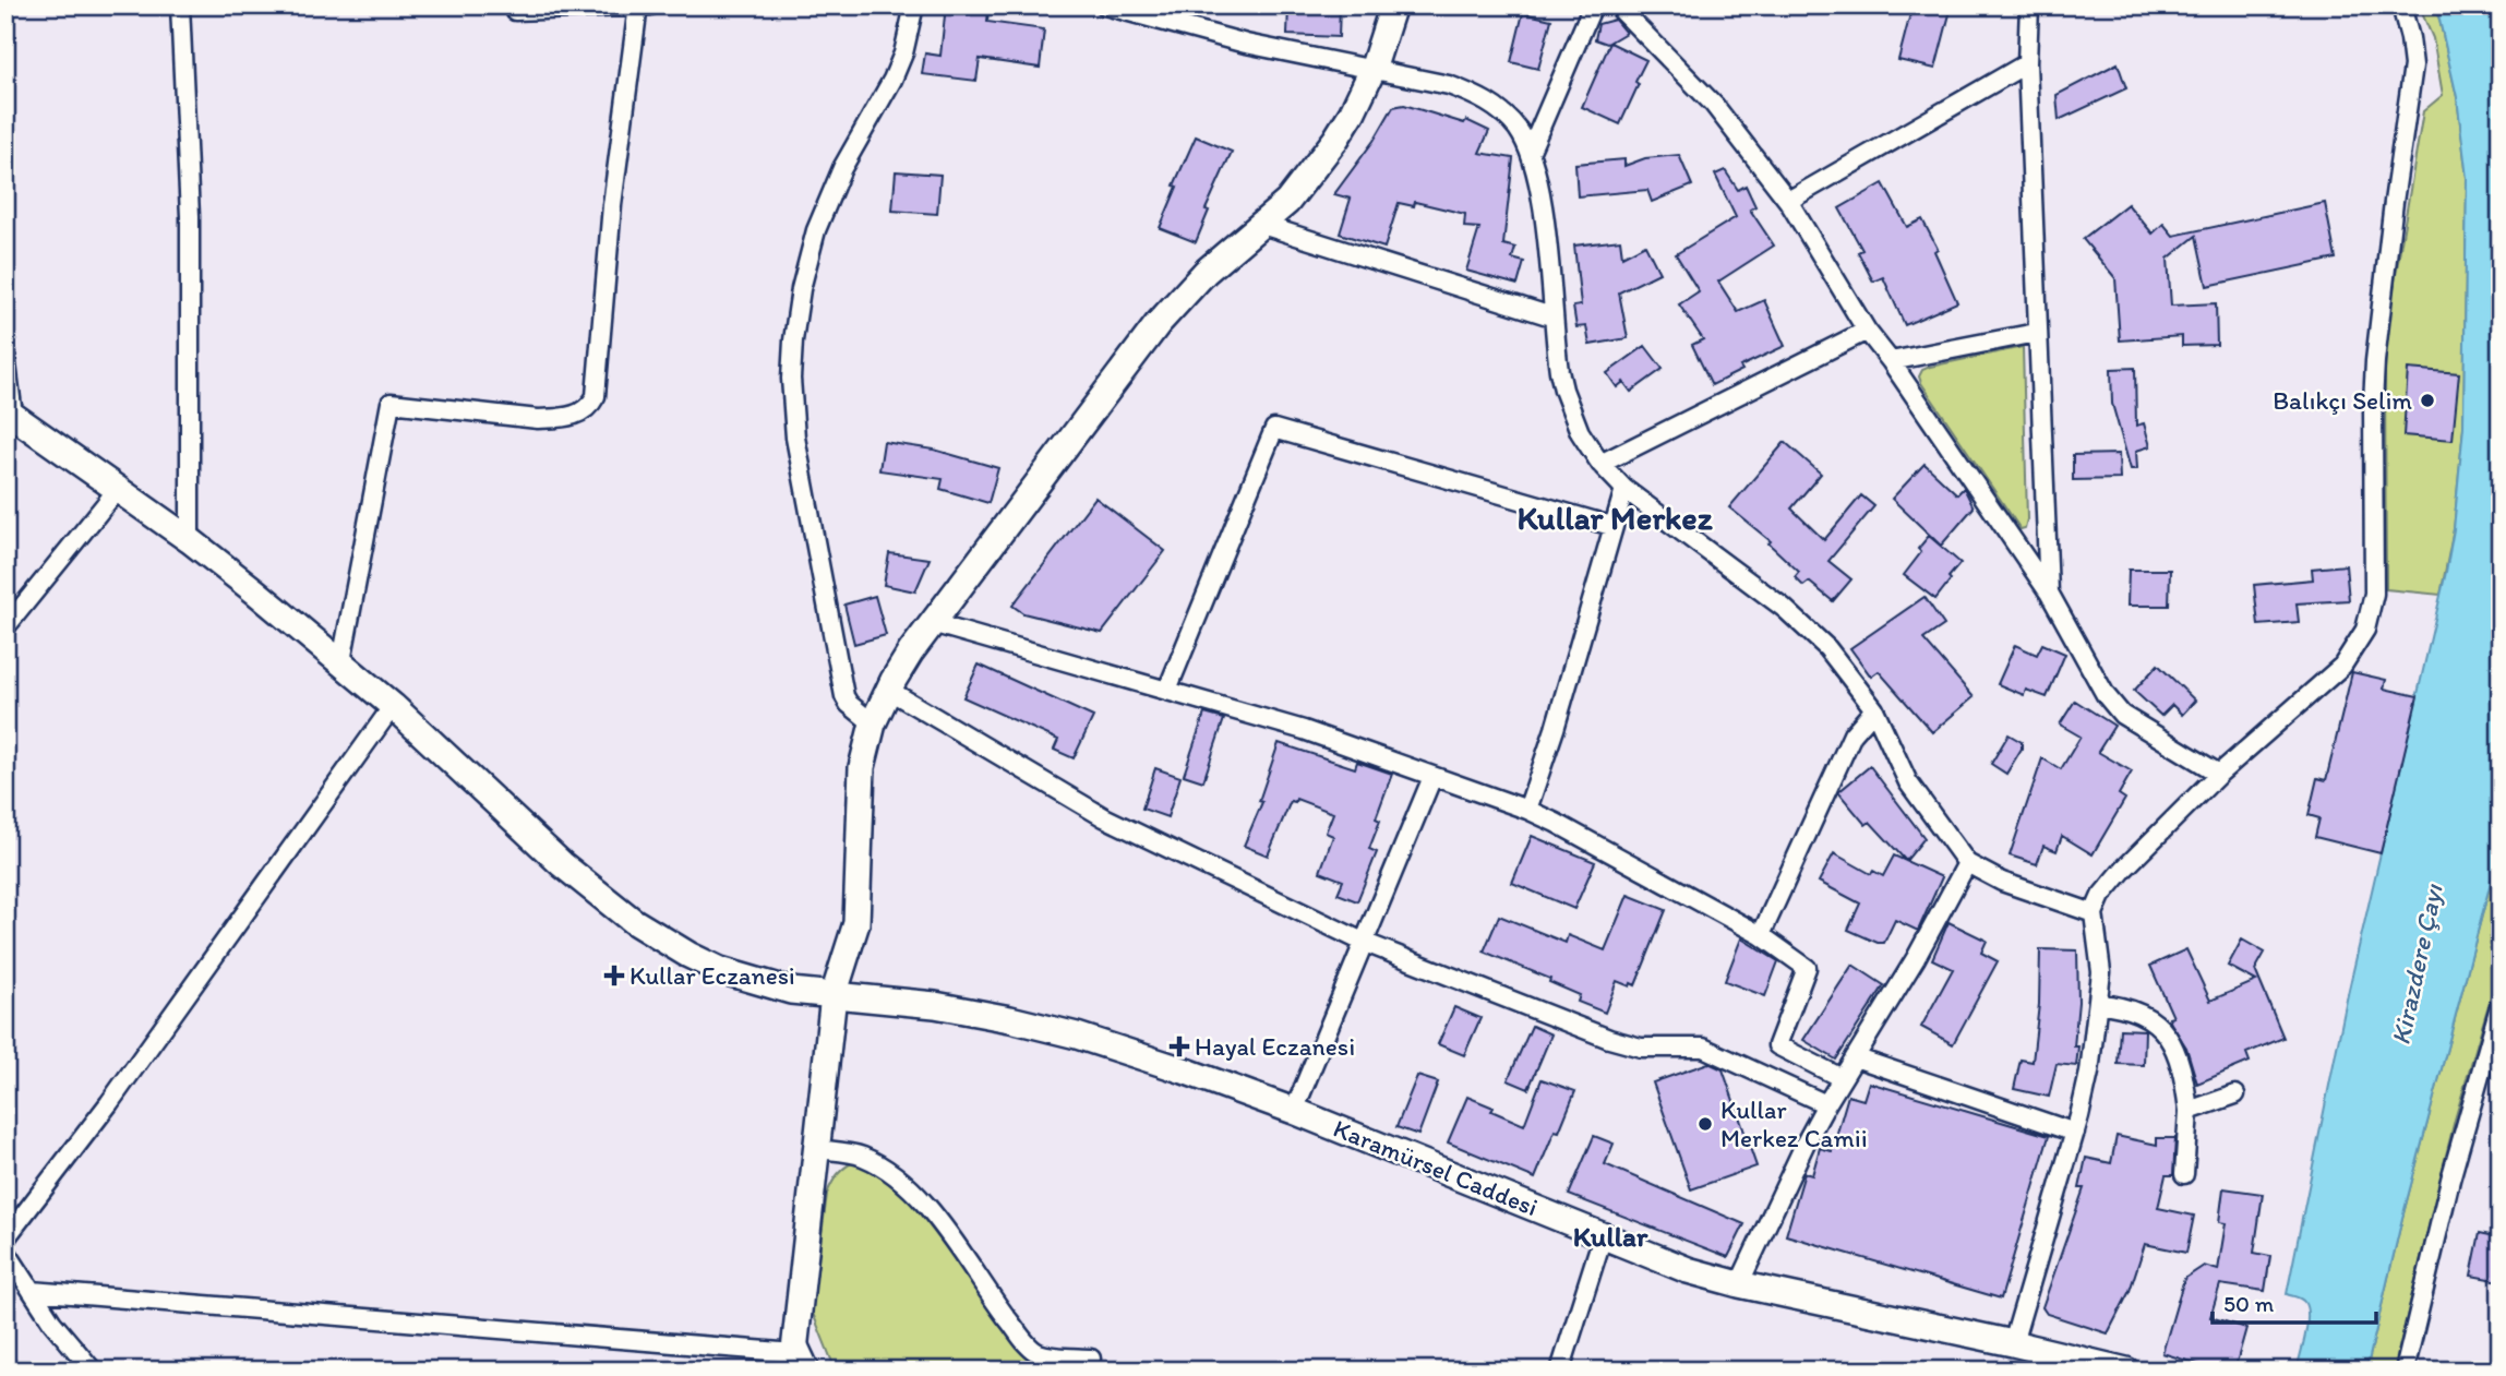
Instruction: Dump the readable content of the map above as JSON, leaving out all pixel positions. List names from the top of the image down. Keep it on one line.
{"streets":{"main road":["Karamürsel Caddesi"]},"districts":["Kullar Merkez","Kullar"],"water":["Kirazdere Çayı"],"places":{"other":["Balıkçı Selim","Kullar Merkez Camii"],"health":["Kullar Eczanesi","Hayal Eczanesi"]},"scale_bar":"50 m"}
